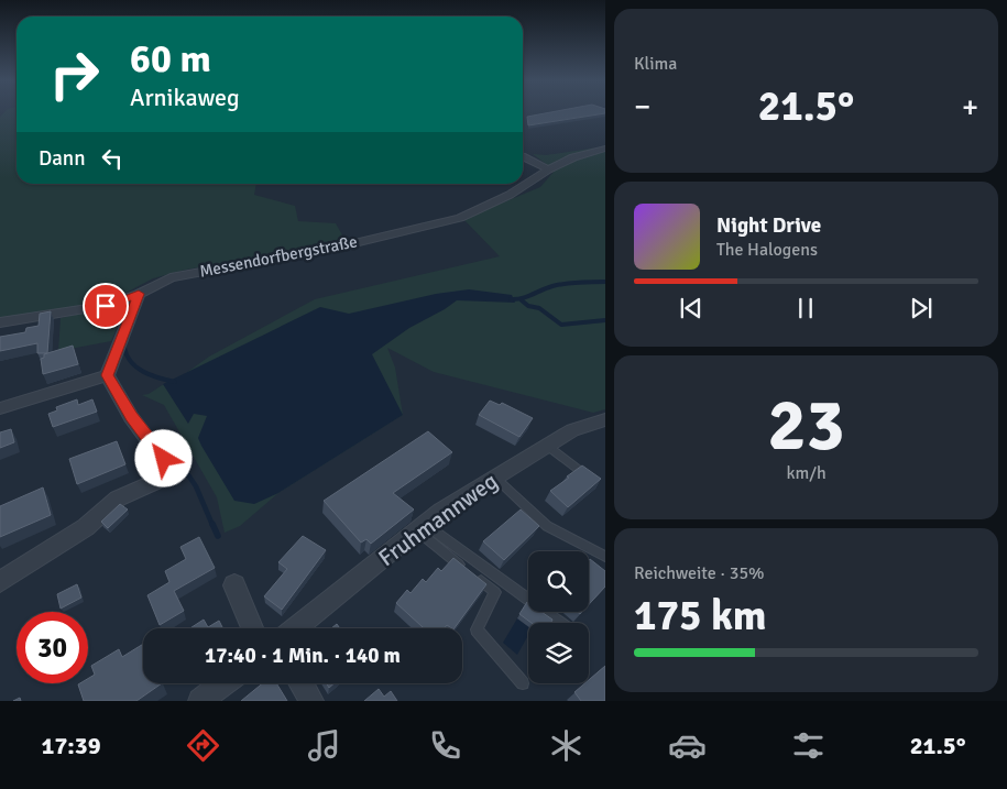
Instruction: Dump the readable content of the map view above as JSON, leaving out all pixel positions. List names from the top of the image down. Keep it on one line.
{"streets":{"street":["Messendorfbergstraße","Fruhmannweg"]},"page":{"tile":["Klima",["23","km/h"],["Reichweite · 35%","175 km"]],"turn":["60 m","Arnikaweg"],"heat":["−","21.5°","+"],"then":"Dann","song":["Night Drive","The Halogens"],"limit":"30","trip":"17:40 · 1 Min. · 140 m","tabs":["17:39","21.5°"]}}
